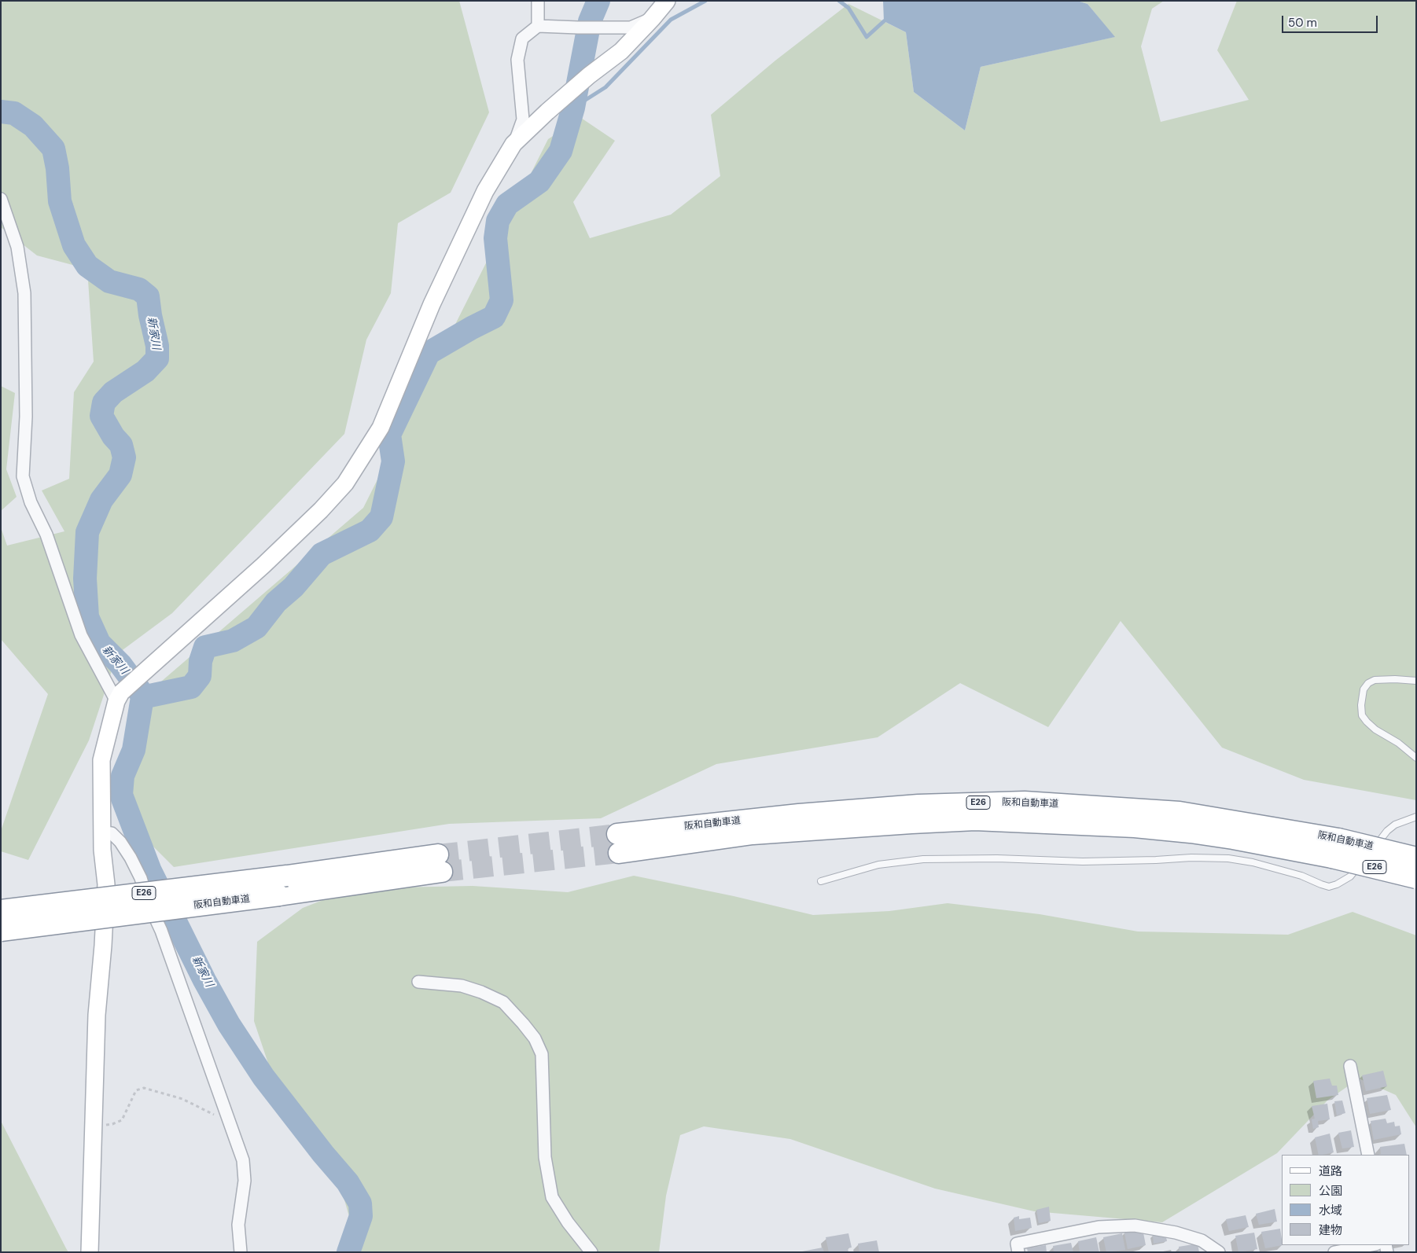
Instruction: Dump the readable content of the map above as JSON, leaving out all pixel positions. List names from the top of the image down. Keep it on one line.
{"streets":{"highway":["E26","阪和自動車道"]},"water":["新家川"],"legend":["道路","公園","水域","建物"],"scale_bar":"50 m"}
